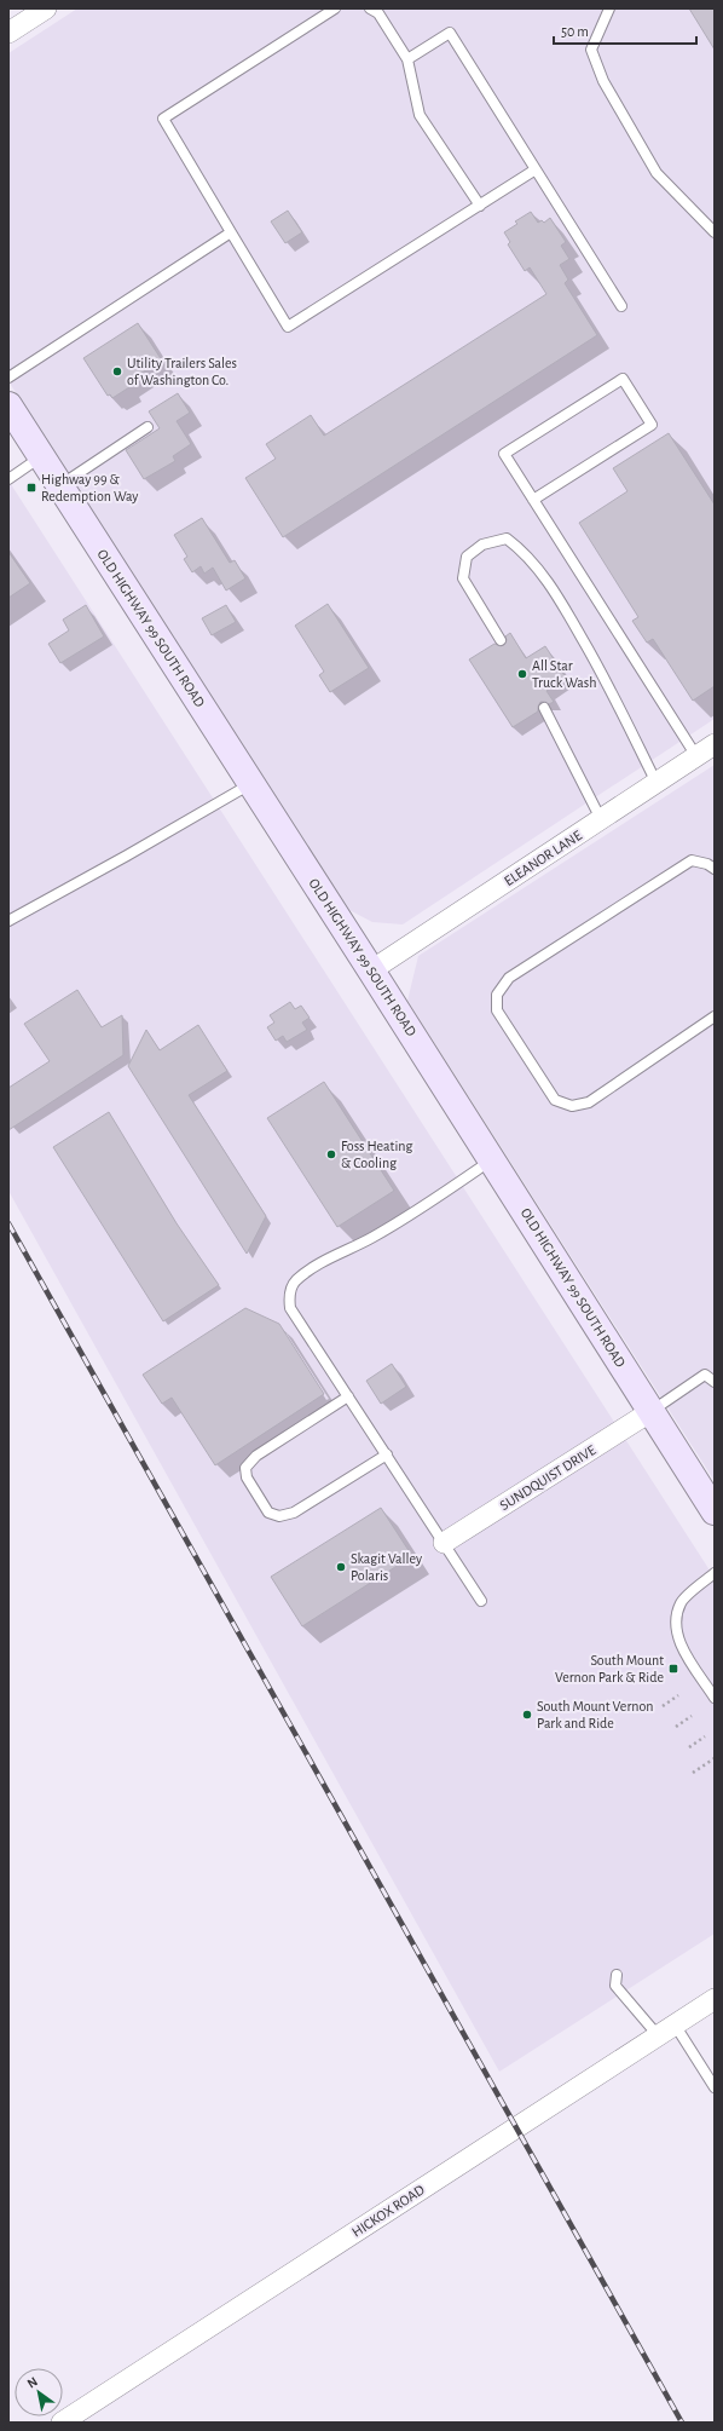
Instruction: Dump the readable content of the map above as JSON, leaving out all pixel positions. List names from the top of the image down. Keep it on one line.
{"streets":{"street":["OLD HIGHWAY 99 SOUTH ROAD","ELEANOR LANE","SUNDQUIST DRIVE","HICKOX ROAD"]},"crossings":[["OLD HIGHWAY 99 SOUTH ROAD","ELEANOR LANE"],["OLD HIGHWAY 99 SOUTH ROAD","SUNDQUIST DRIVE"]],"places":{"other":["Utility Trailers Sales of Washington Co.","All Star Truck Wash","Foss Heating & Cooling","Skagit Valley Polaris","South Mount Vernon Park and Ride"],"transit":["Highway 99 & Redemption Way","South Mount Vernon Park & Ride"]},"scale_bar":"50 m","north":"top left"}
